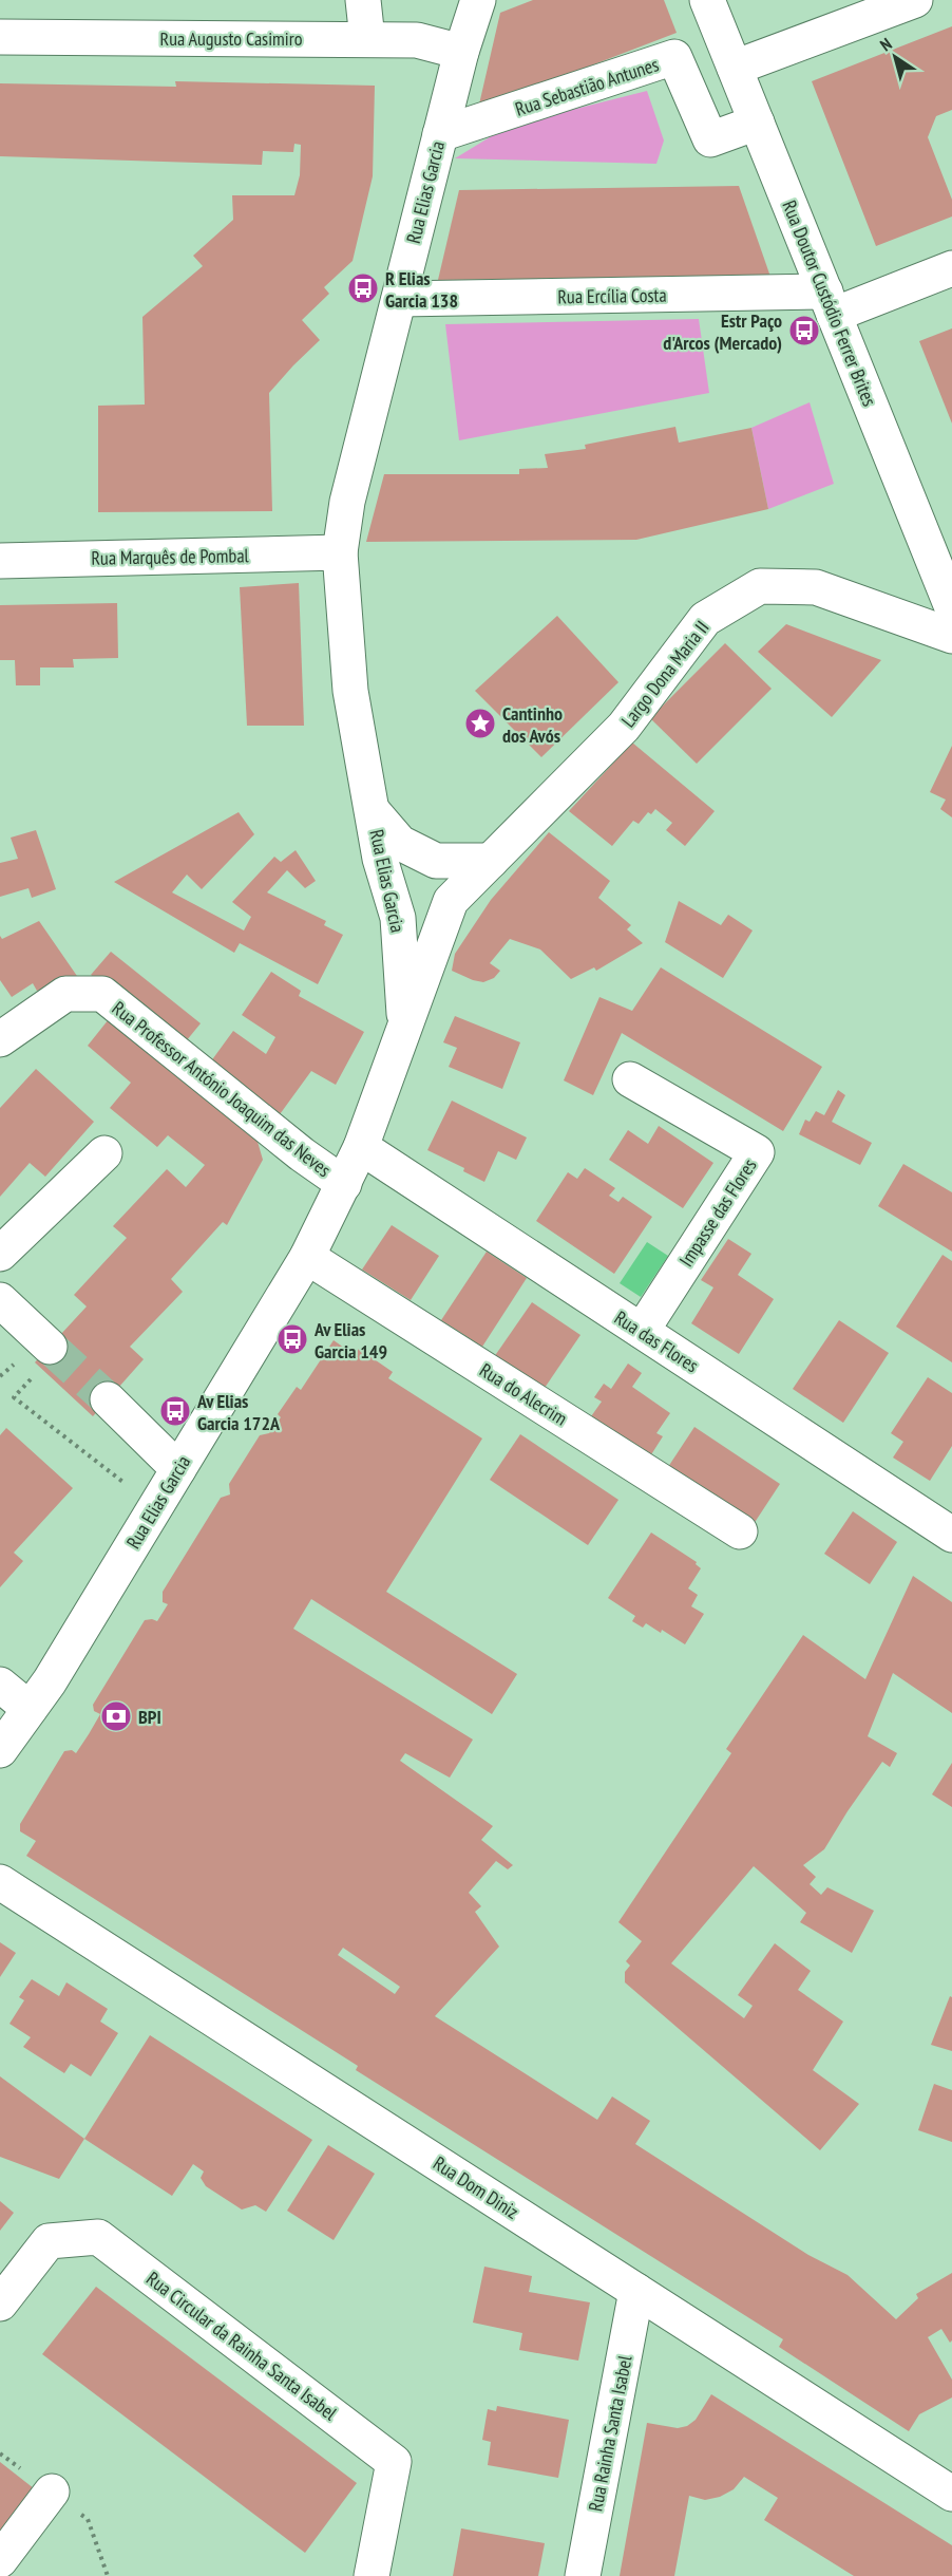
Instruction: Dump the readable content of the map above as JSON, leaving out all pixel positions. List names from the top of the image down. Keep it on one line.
{"streets":{"street":["Rua Augusto Casimiro","Rua Sebastião Antunes","Rua Elias Garcia","Rua Ercília Costa","Rua Doutor Custódio Ferrer Brites","Rua Marquês de Pombal","Largo Dona Maria II","Rua Professor António Joaquim das Neves","Impasse das Flores","Rua das Flores","Rua do Alecrim","Rua Dom Diniz","Rua Circular da Rainha Santa Isabel","Rua Rainha Santa Isabel"]},"crossings":[["Rua Augusto Casimiro","Rua Elias Garcia"],["Rua Sebastião Antunes","Rua Elias Garcia"],["Rua Sebastião Antunes","Rua Doutor Custódio Ferrer Brites"],["Rua Elias Garcia","Rua Ercília Costa"],["Rua Elias Garcia","Rua Marquês de Pombal"],["Rua Elias Garcia","Largo Dona Maria II"],["Rua Elias Garcia","Rua Professor António Joaquim das Neves"],["Rua Elias Garcia","Rua das Flores"],["Rua Elias Garcia","Rua do Alecrim"],["Rua Ercília Costa","Rua Doutor Custódio Ferrer Brites"],["Impasse das Flores","Rua das Flores"],["Rua Dom Diniz","Rua Rainha Santa Isabel"]],"places":{"bus stop":["R Elias Garcia 138","Estr Paço d'Arcos (Mercado)","Av Elias Garcia 149","Av Elias Garcia 172A"],"place":["Cantinho dos Avós"],"bank":["BPI"]},"north":"top left"}
